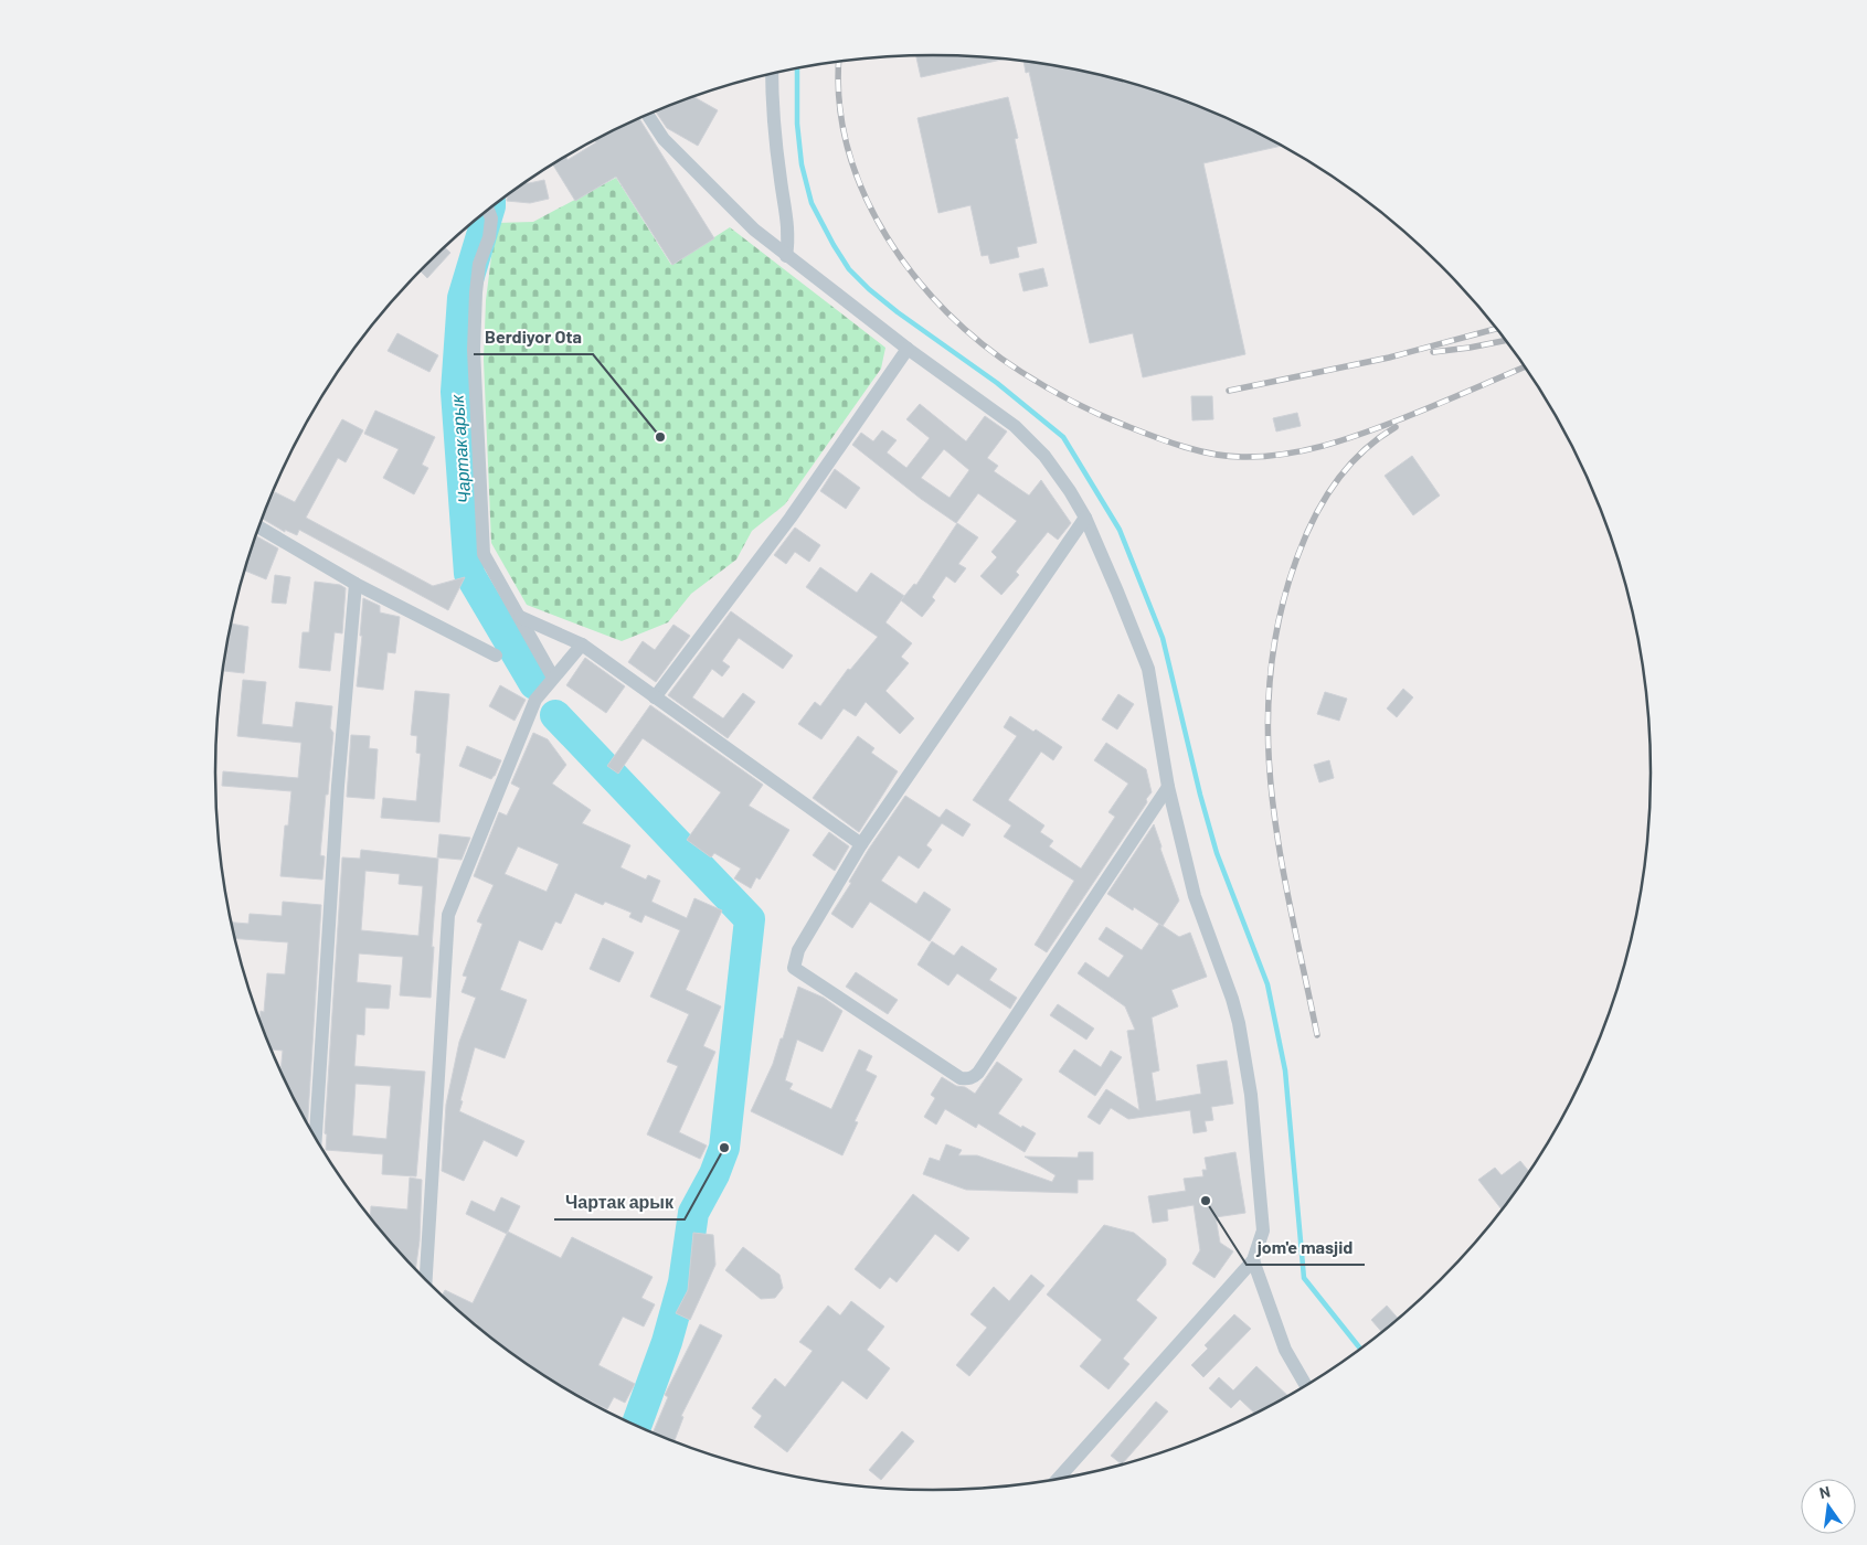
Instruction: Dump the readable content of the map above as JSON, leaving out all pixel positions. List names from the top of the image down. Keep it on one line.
{"water":["Чартак арык"],"places":["Berdiyor Ota","Чартак арык","jom'e masjid"],"north":"top"}
